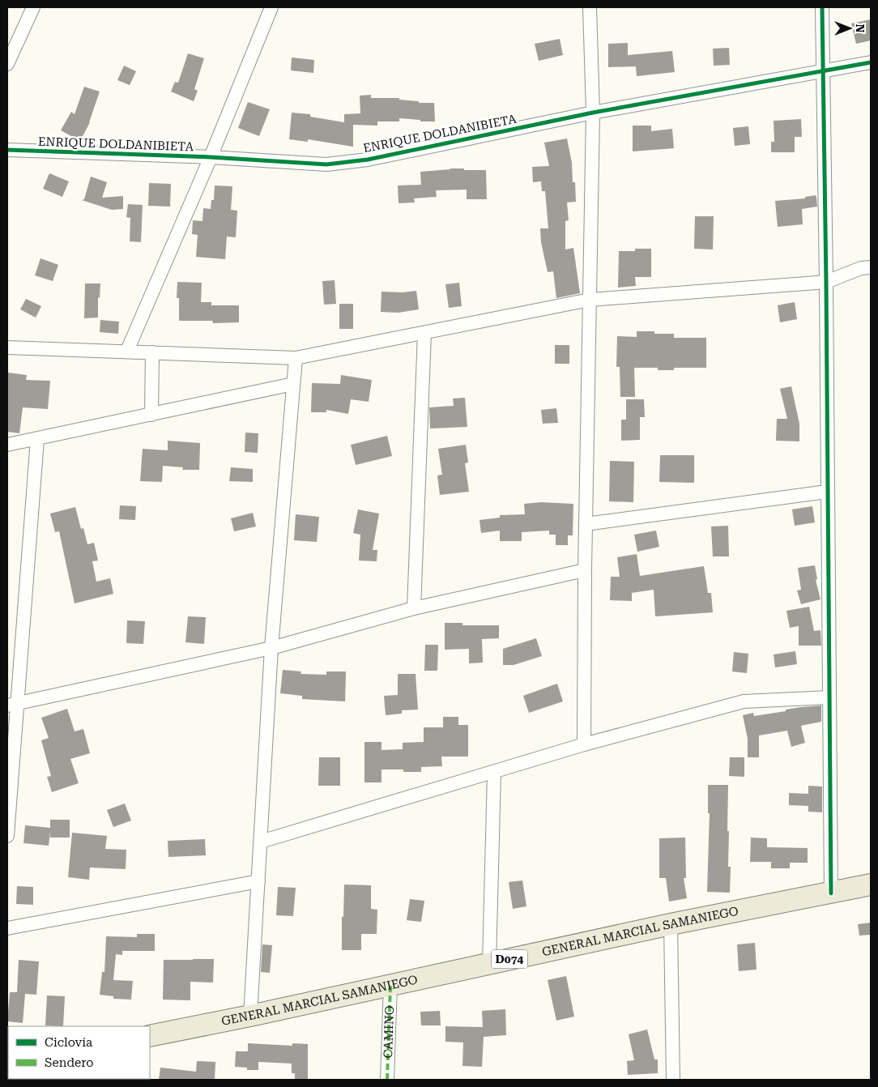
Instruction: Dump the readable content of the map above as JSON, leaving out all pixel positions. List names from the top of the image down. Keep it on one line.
{"streets":{"main road":["GENERAL MARCIAL SAMANIEGO","D074"],"street":["ENRIQUE DOLDANIBIETA","CAMINO"]},"crossings":[["GENERAL MARCIAL SAMANIEGO","CAMINO"]],"legend":["Ciclovía","Sendero"],"north":"right"}
